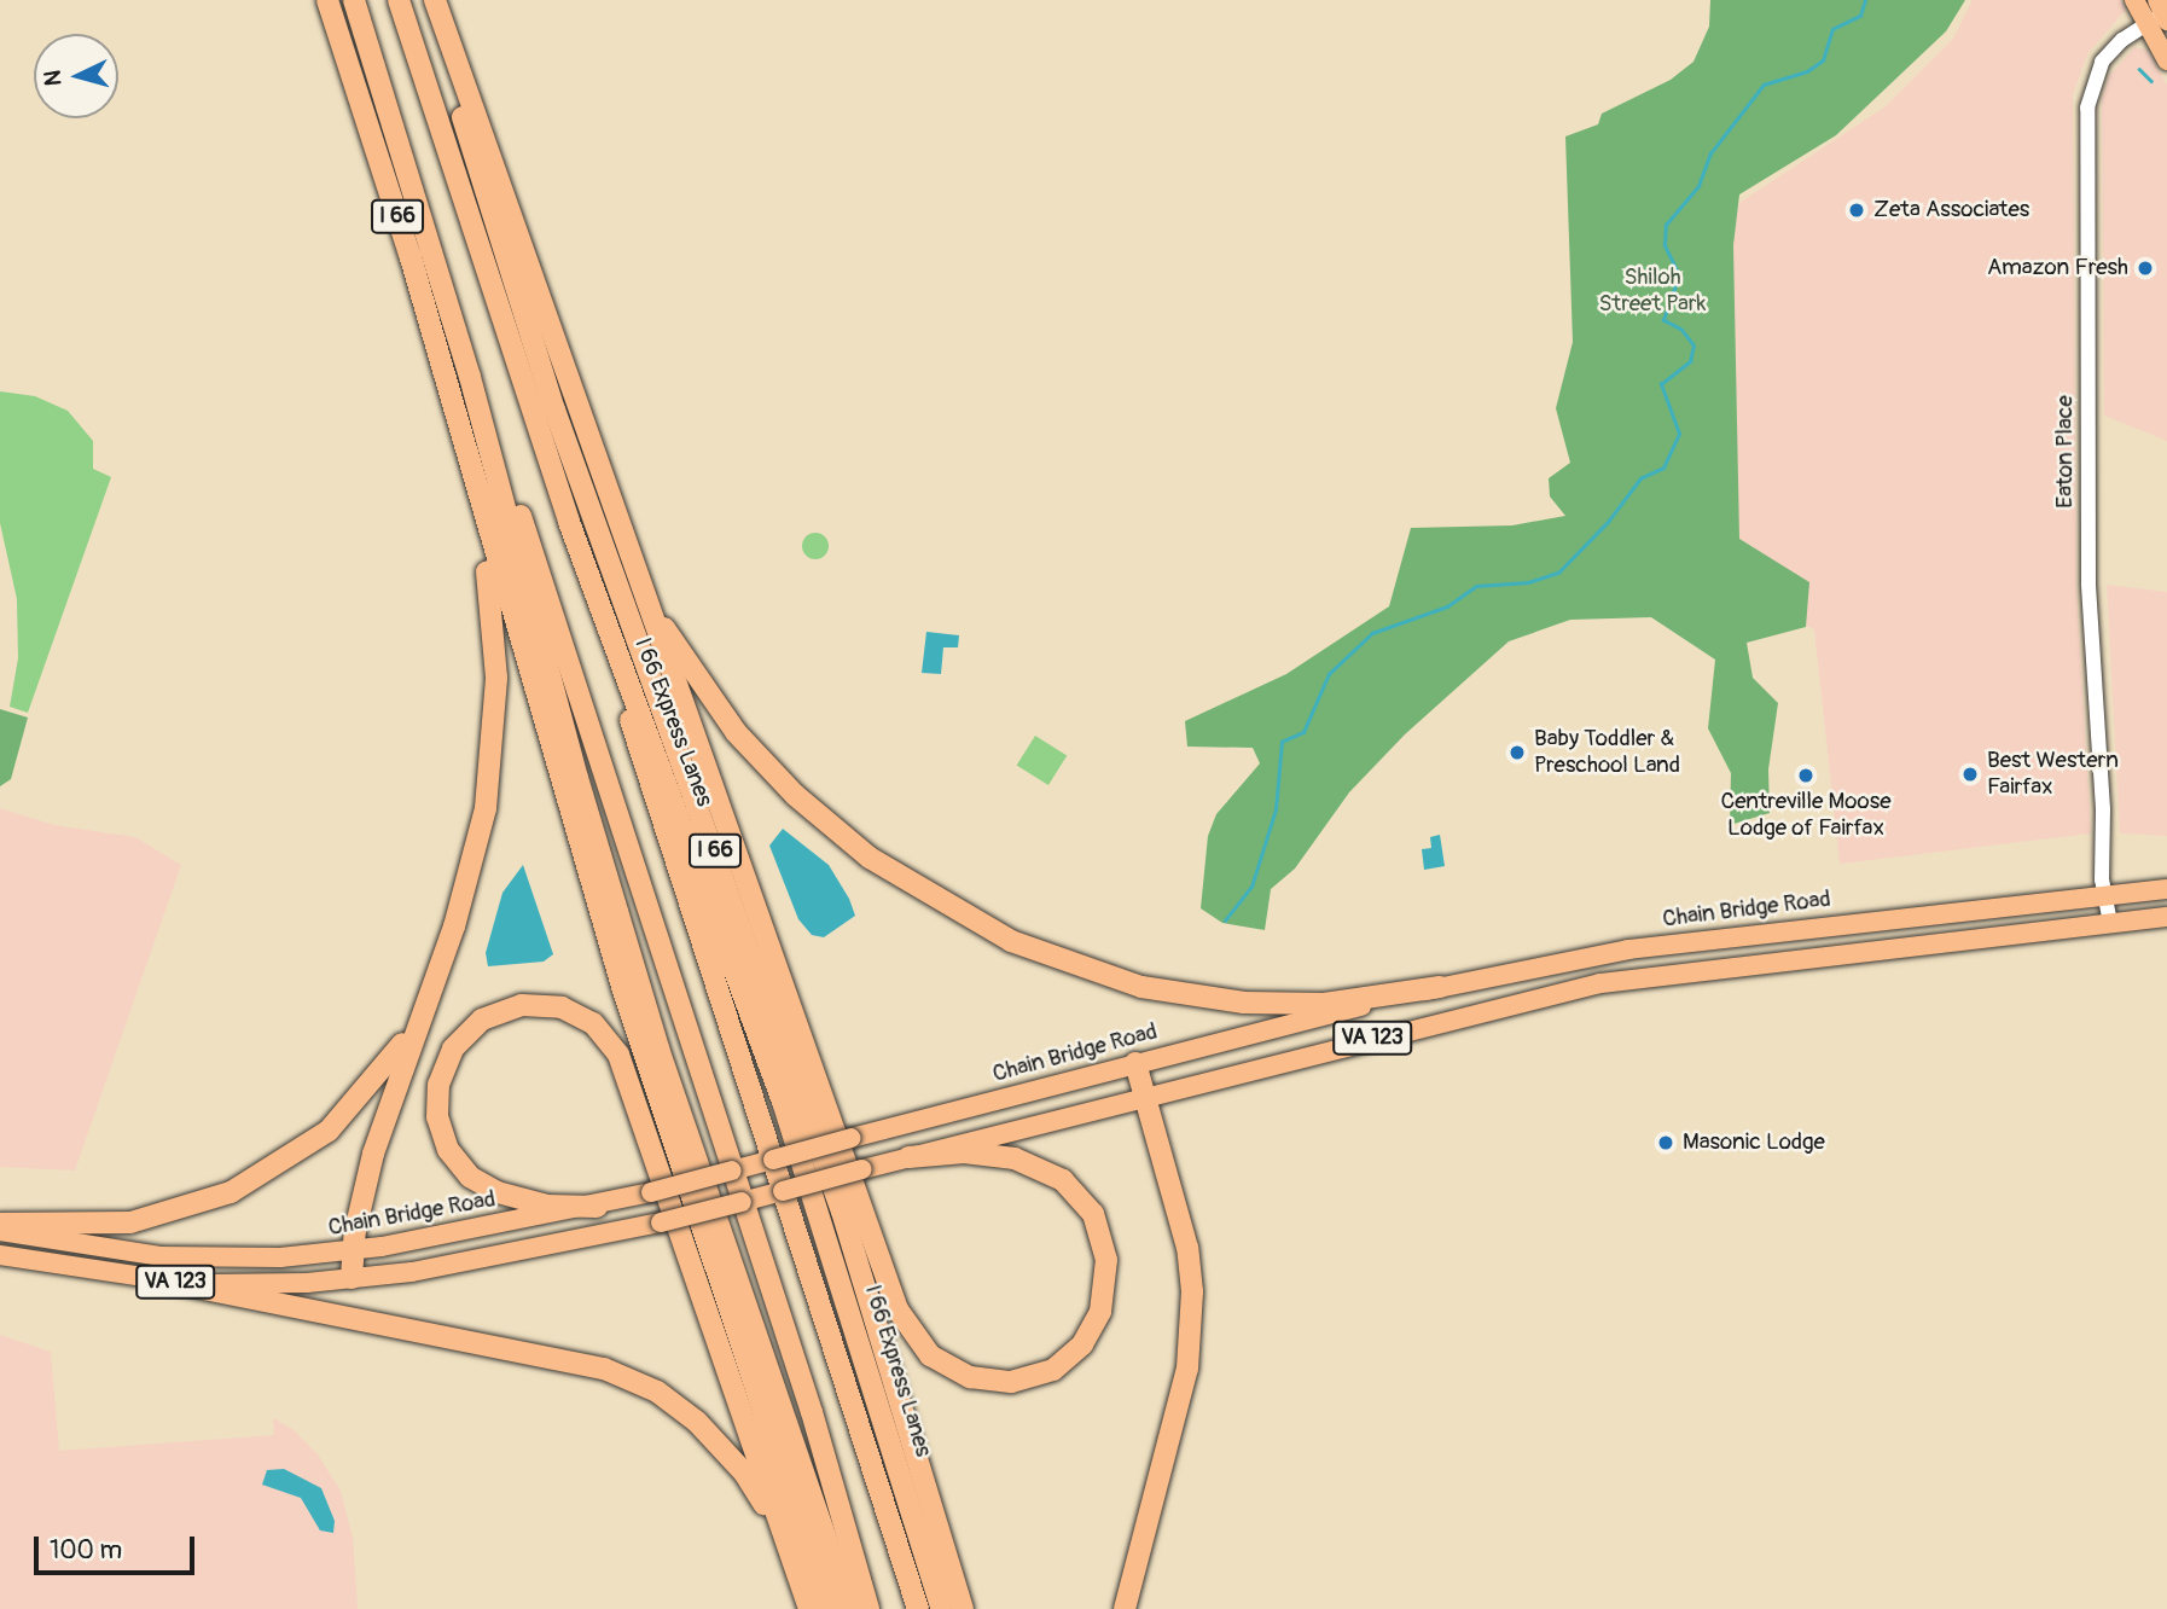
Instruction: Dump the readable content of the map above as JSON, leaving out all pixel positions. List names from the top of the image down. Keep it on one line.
{"streets":{"highway":["I 66","I 66 Express Lanes"],"main road":["Chain Bridge Road","VA 123"],"street":["Eaton Place"]},"crossings":[["Eaton Place","Chain Bridge Road"],["Eaton Place","VA 123"]],"parks":["Shiloh Street Park"],"places":["Zeta Associates","Amazon Fresh","Baby Toddler & Preschool Land","Best Western Fairfax","Centreville Moose Lodge of Fairfax","Masonic Lodge"],"scale_bar":"100 m","north":"left"}
